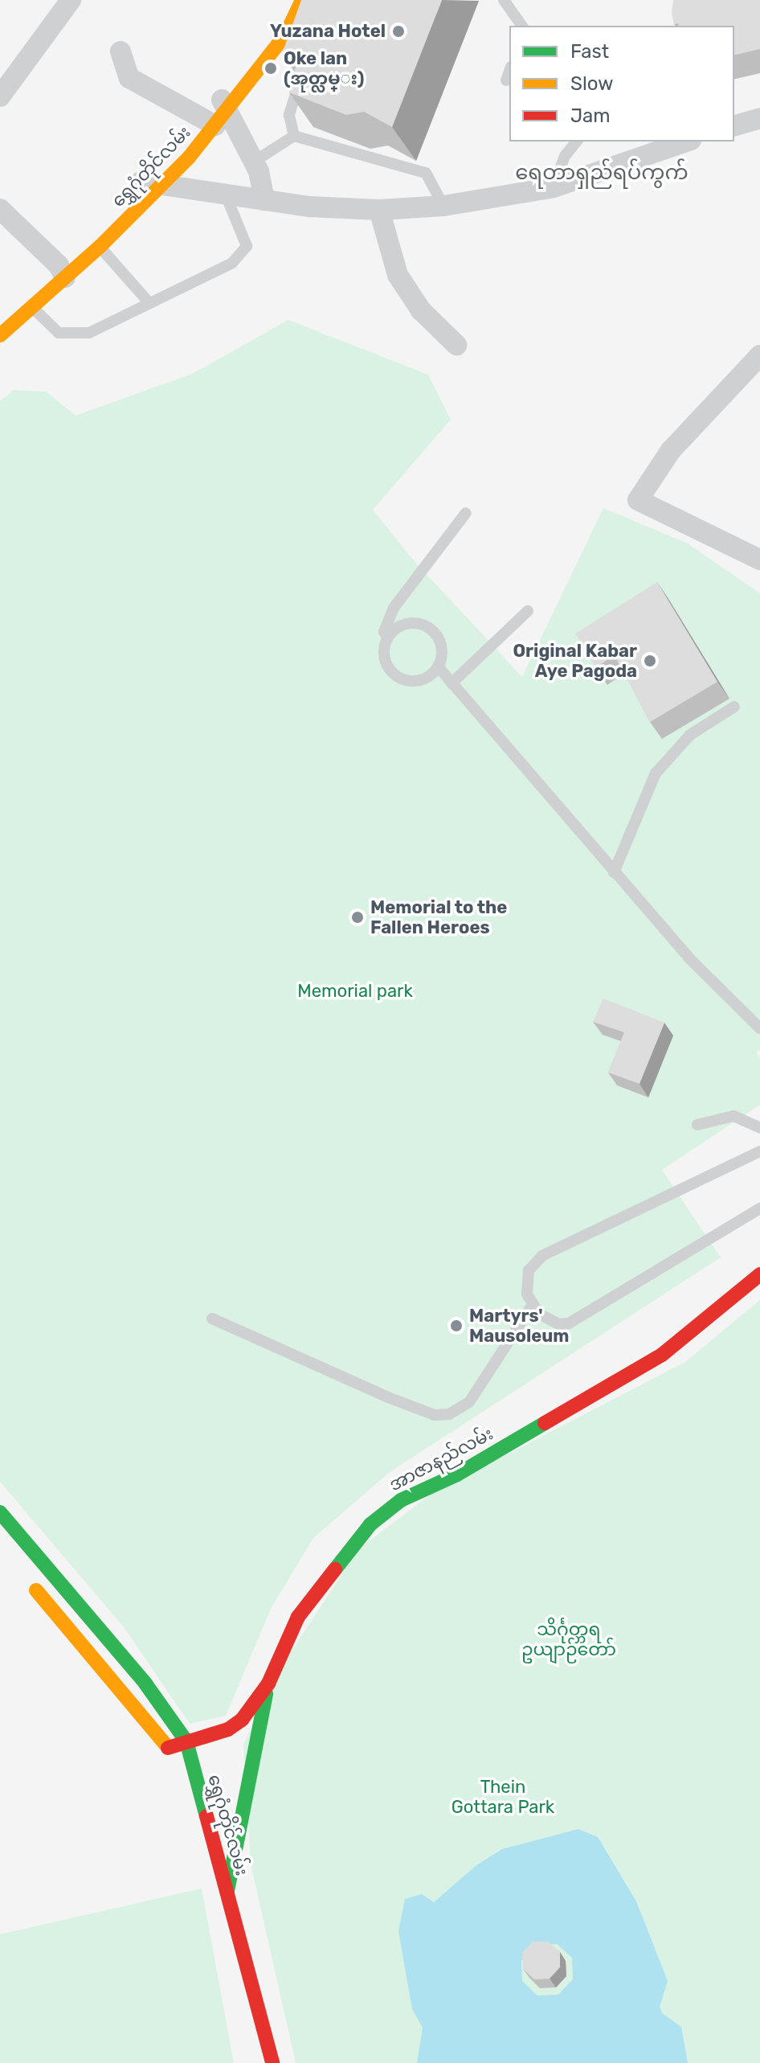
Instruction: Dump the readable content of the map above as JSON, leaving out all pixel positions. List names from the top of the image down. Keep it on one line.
{"streets":{"main road":["ရွှေဂုံတိုင်လမ်း","အာဇာနည်လမ်း"]},"crossings":[["ရွှေဂုံတိုင်လမ်း","အာဇာနည်လမ်း"]],"districts":["ရေတာရှည်ရပ်ကွက်"],"parks":["Memorial park","သိင်္ဂုတ္တရ ဥယျာဉ်တော်","Thein Gottara Park"],"places":["Yuzana Hotel","Oke lan (အုတ္လမ္း)","Original Kabar Aye Pagoda","Memorial to the Fallen Heroes","Martyrs' Mausoleum"],"legend":["Fast","Slow","Jam"]}
